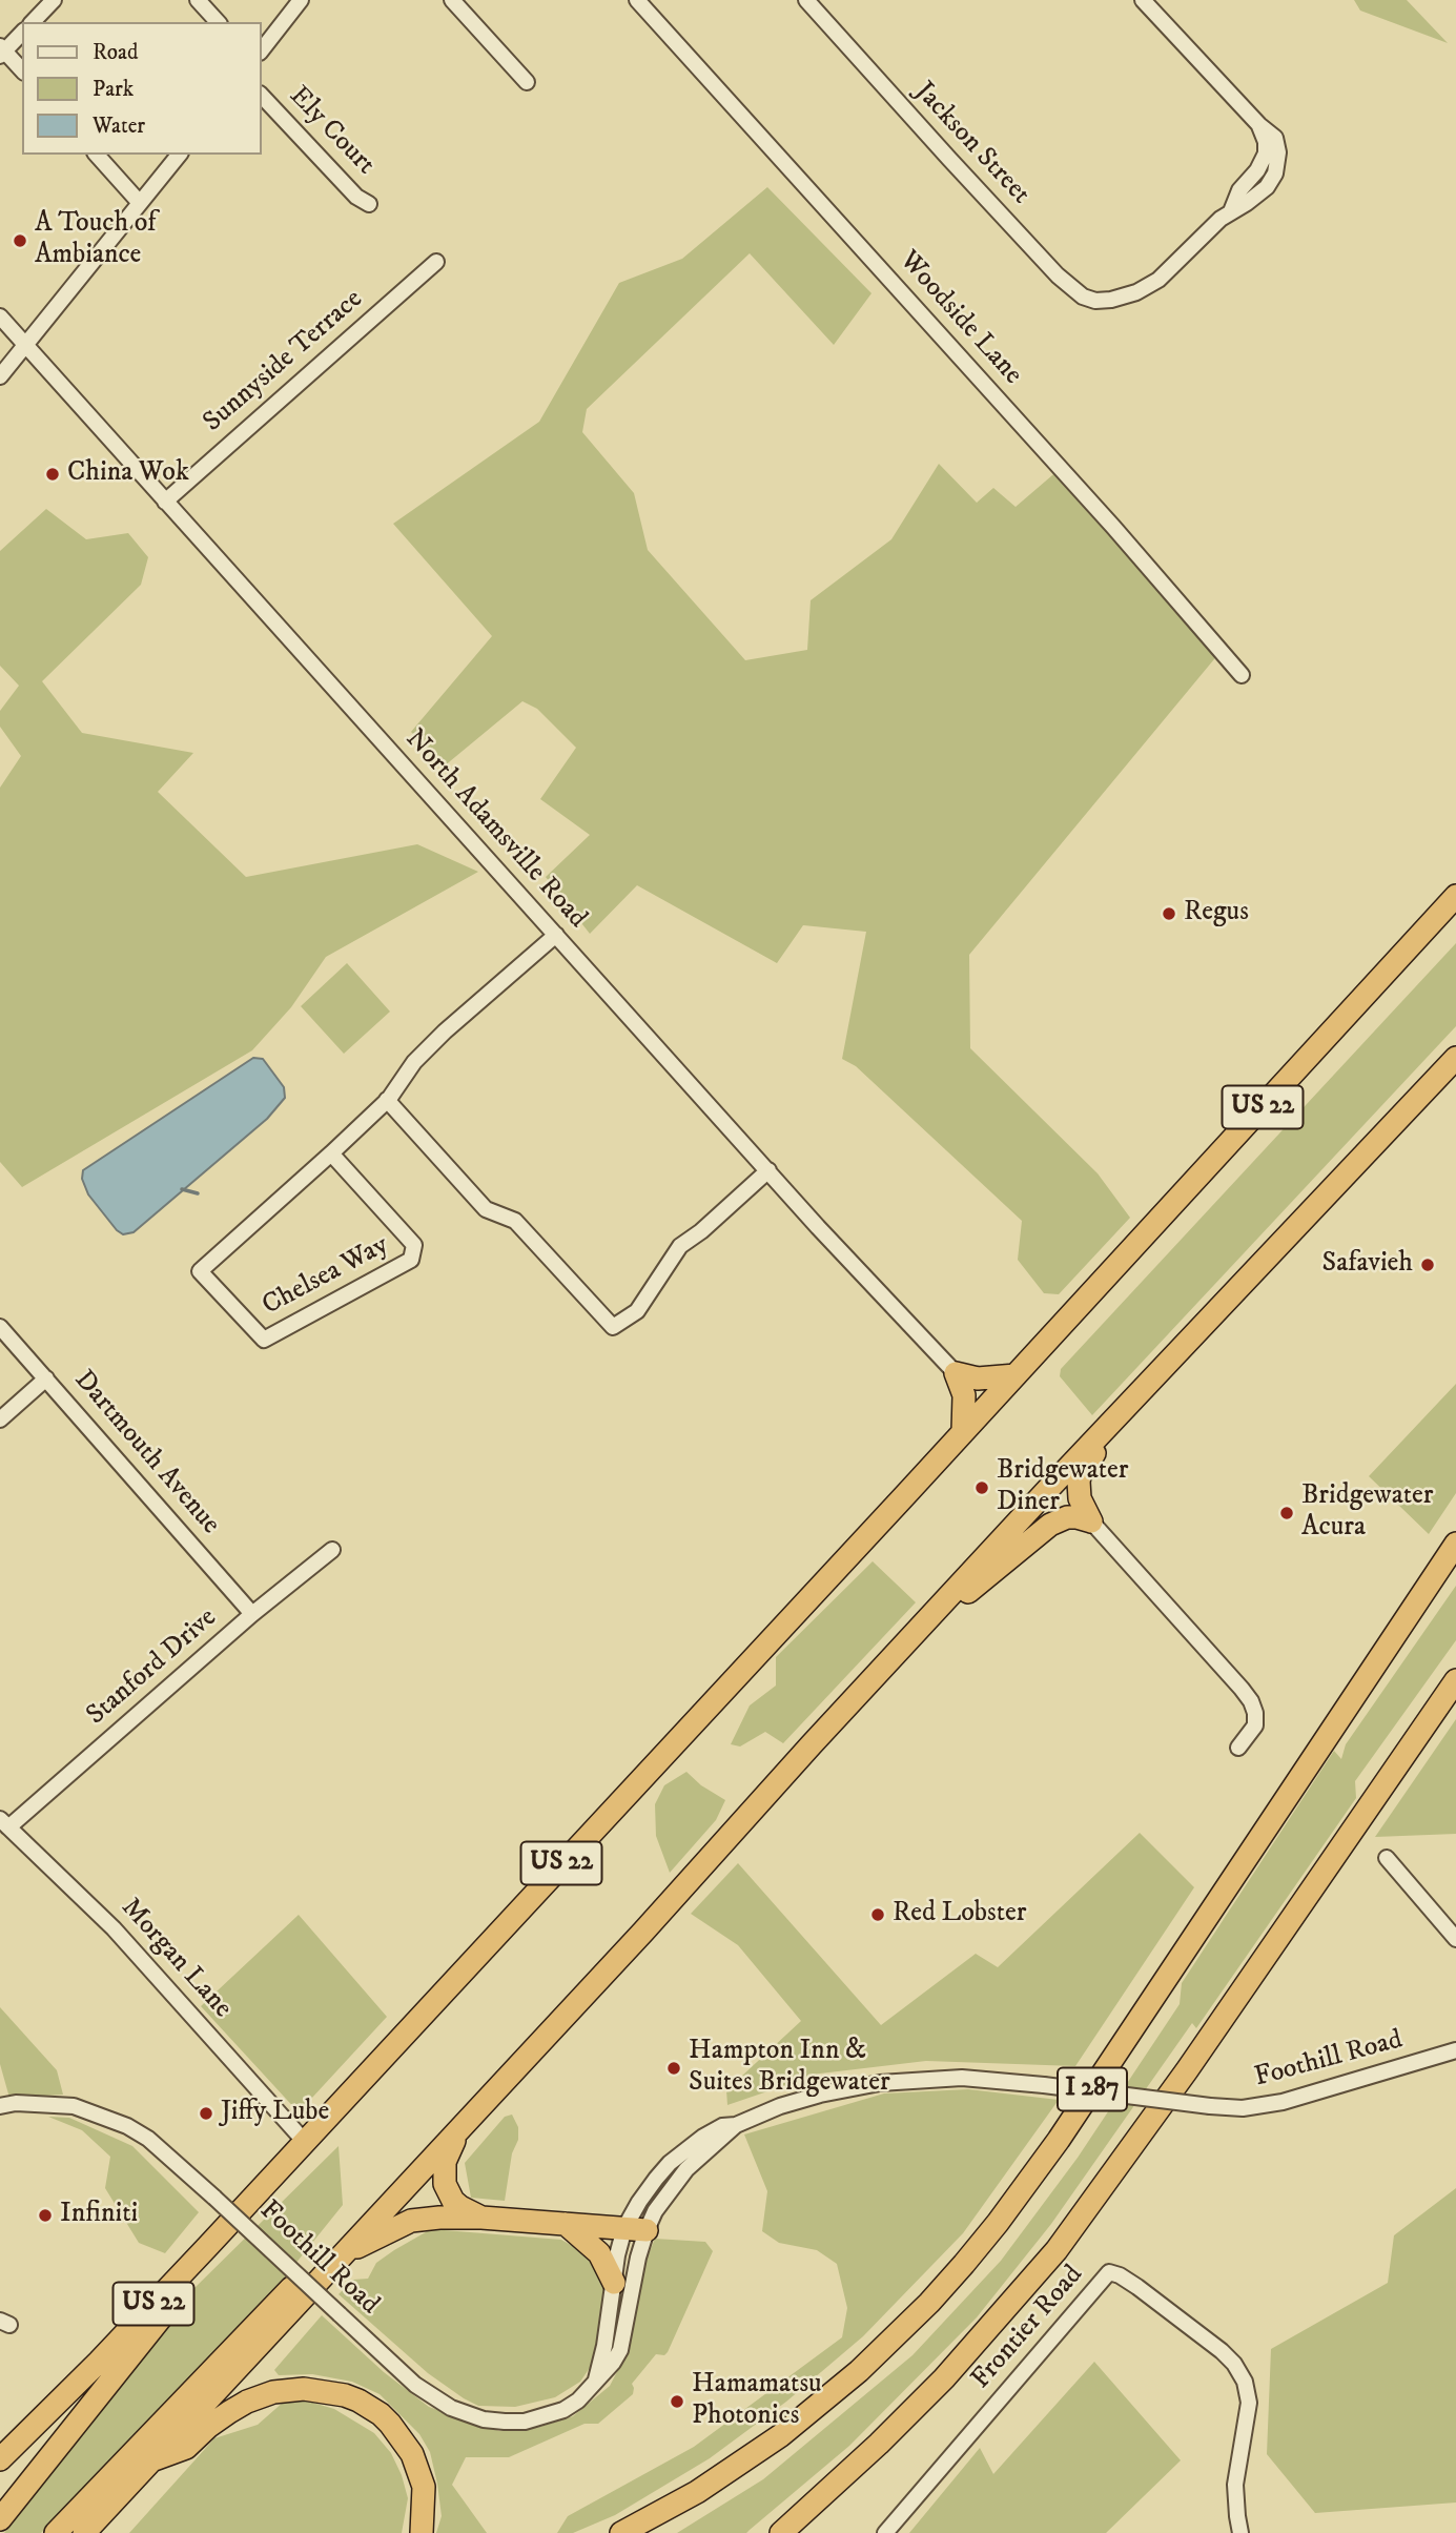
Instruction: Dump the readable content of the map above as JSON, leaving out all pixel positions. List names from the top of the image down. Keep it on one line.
{"streets":{"highway":["US 22","I 287"],"street":["Ely Court","Jackson Street","Woodside Lane","Sunnyside Terrace","North Adamsville Road","Chelsea Way","Dartmouth Avenue","Stanford Drive","Morgan Lane","Foothill Road","Frontier Road"]},"crossings":[["Sunnyside Terrace","North Adamsville Road"],["North Adamsville Road","Chelsea Way"],["US 22","Morgan Lane"],["Dartmouth Avenue","Stanford Drive"],["Stanford Drive","Morgan Lane"]],"places":["A Touch of Ambiance","China Wok","Regus","Safavieh","Bridgewater Diner","Bridgewater Acura","Red Lobster","Hampton Inn & Suites Bridgewater","Jiffy Lube","Infiniti","Hamamatsu Photonics"],"legend":["Road","Park","Water"]}
